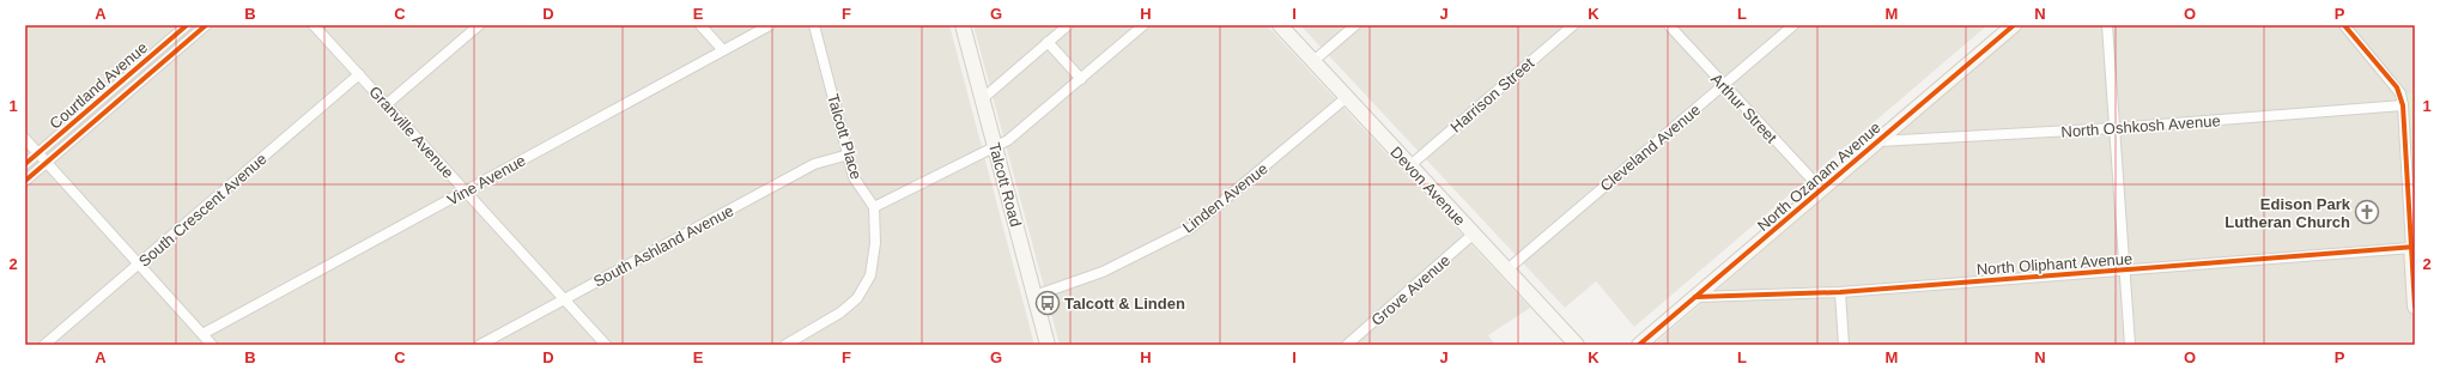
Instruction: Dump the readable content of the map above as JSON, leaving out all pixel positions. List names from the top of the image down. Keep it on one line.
{"streets":{"street":["Courtland Avenue","Harrison Street","Arthur Street","North Oshkosh Avenue","Granville Avenue","Talcott Place","Cleveland Avenue","North Ozanam Avenue","Vine Avenue","Talcott Road","Devon Avenue","Linden Avenue","South Crescent Avenue","South Ashland Avenue","North Oliphant Avenue","Grove Avenue"]},"crossings":[["Harrison Street","Devon Avenue"],["Arthur Street","Cleveland Avenue"],["Arthur Street","North Ozanam Avenue"],["North Oshkosh Avenue","North Ozanam Avenue"],["Granville Avenue","Vine Avenue"],["Granville Avenue","South Crescent Avenue"],["Granville Avenue","South Ashland Avenue"],["Talcott Place","South Ashland Avenue"],["Cleveland Avenue","Devon Avenue"],["North Ozanam Avenue","North Oliphant Avenue"],["Talcott Road","Linden Avenue"],["Devon Avenue","Linden Avenue"],["Devon Avenue","Grove Avenue"]],"places":{"church":["Edison Park Lutheran Church"],"bus stop":["Talcott & Linden"]},"grid":{"columns":["A","B","C","D","E","F","G","H","I","J","K","L","M","N","O","P"],"rows":["1","2"]}}
